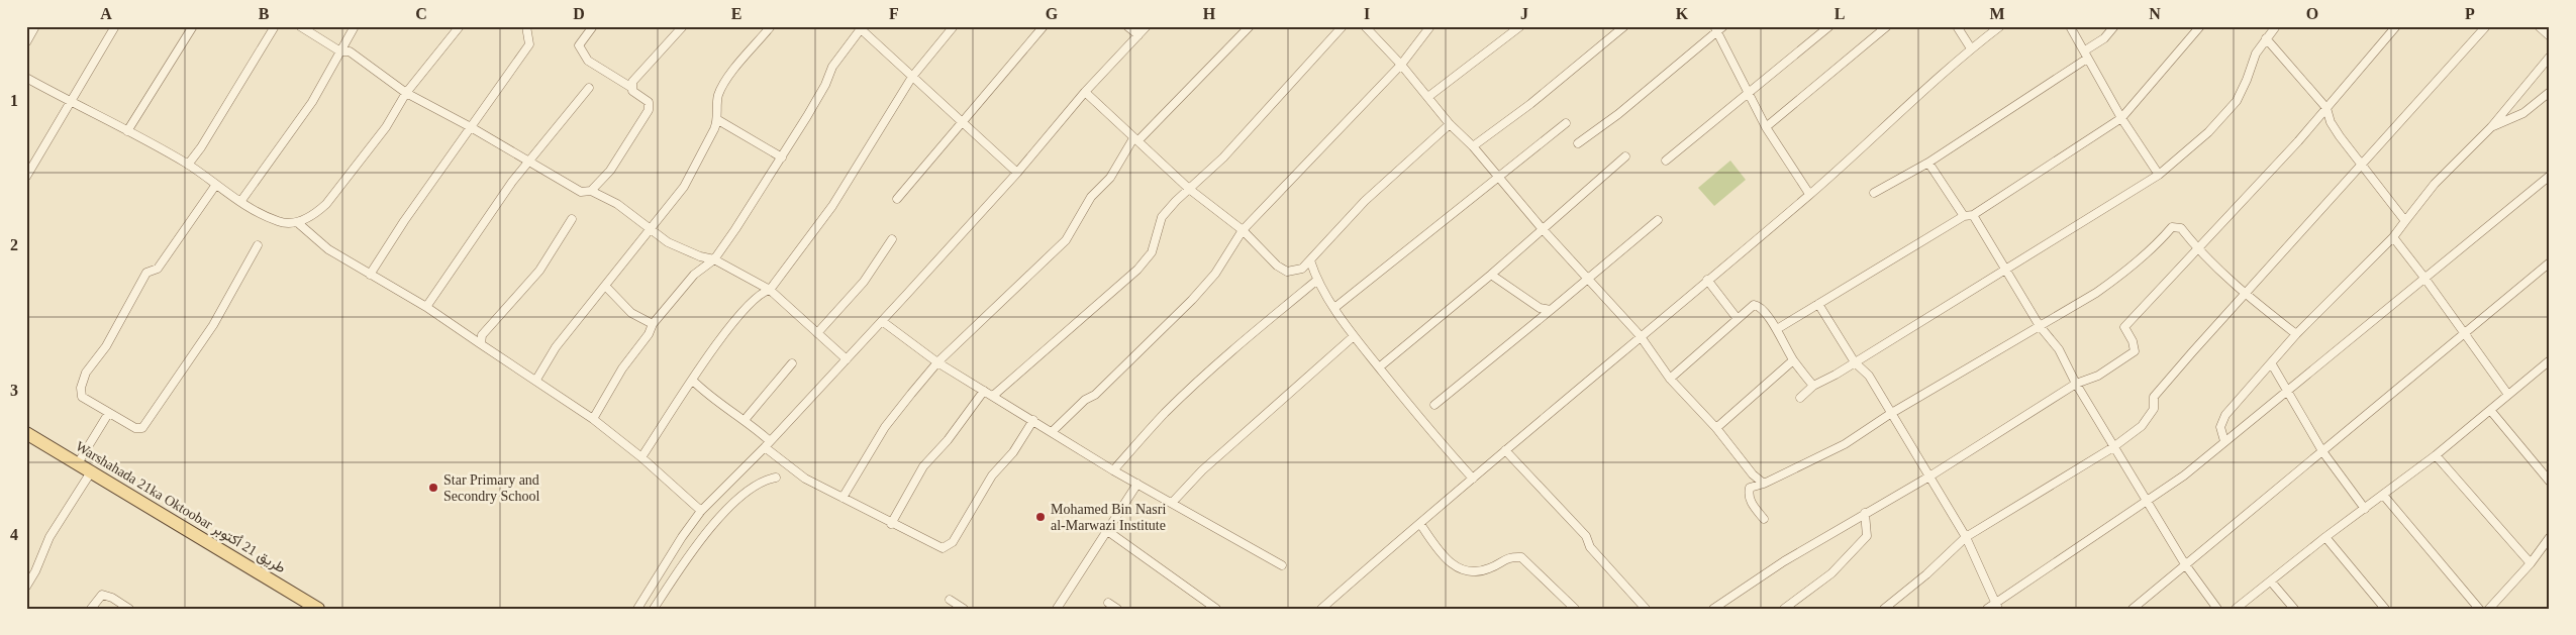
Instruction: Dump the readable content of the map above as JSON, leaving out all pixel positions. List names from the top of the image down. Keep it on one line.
{"streets":{"main road":["Warshahada 21ka Oktoobar طريق 21 أكتوبر"]},"places":["Star Primary and Secondry School","Mohamed Bin Nasri al-Marwazi Institute"],"grid":{"columns":["A","B","C","D","E","F","G","H","I","J","K","L","M","N","O","P"],"rows":["1","2","3","4"]}}
